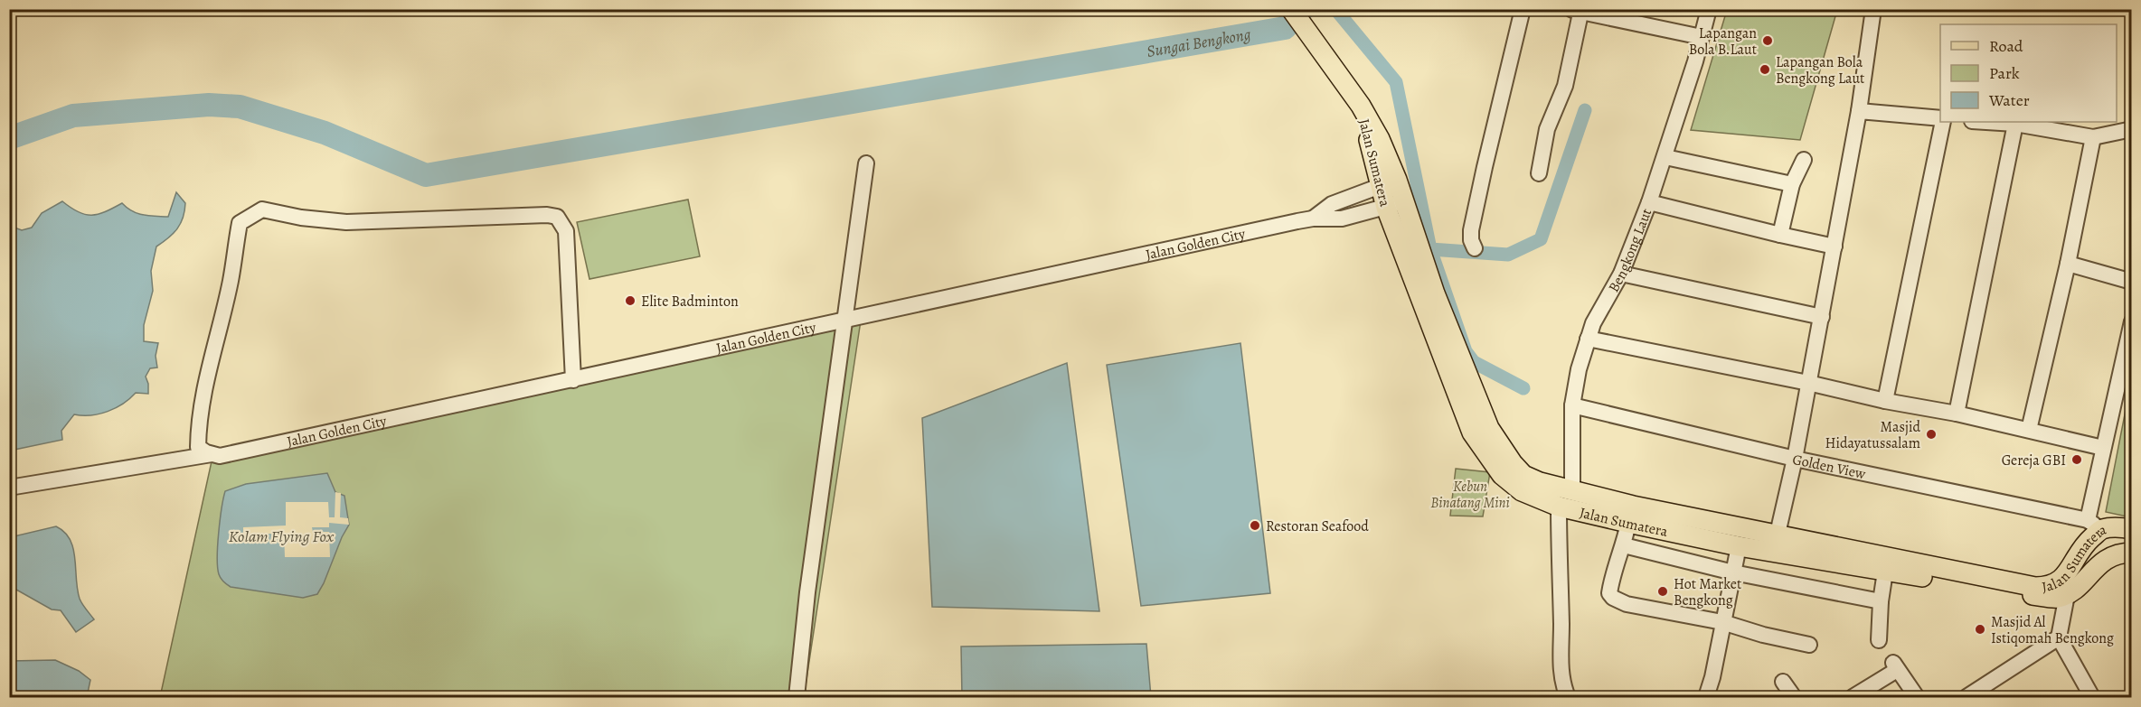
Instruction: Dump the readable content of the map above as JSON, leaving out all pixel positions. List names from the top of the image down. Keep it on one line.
{"streets":{"main road":["Jalan Sumatera"],"street":["Jalan Golden City","Bengkong Laut","Golden View"]},"crossings":[["Jalan Sumatera","Jalan Golden City"],["Jalan Sumatera","Bengkong Laut"],["Jalan Sumatera","Golden View"],["Bengkong Laut","Golden View"]],"water":["Sungai Bengkong","Kolam Flying Fox"],"parks":["Kebun Binatang Mini"],"places":["Lapangan Bola B.Laut","Lapangan Bola Bengkong Laut","Elite Badminton","Masjid Hidayatussalam","Gereja GBI","Restoran Seafood","Hot Market Bengkong","Masjid Al Istiqomah Bengkong"],"legend":["Road","Park","Water"]}
